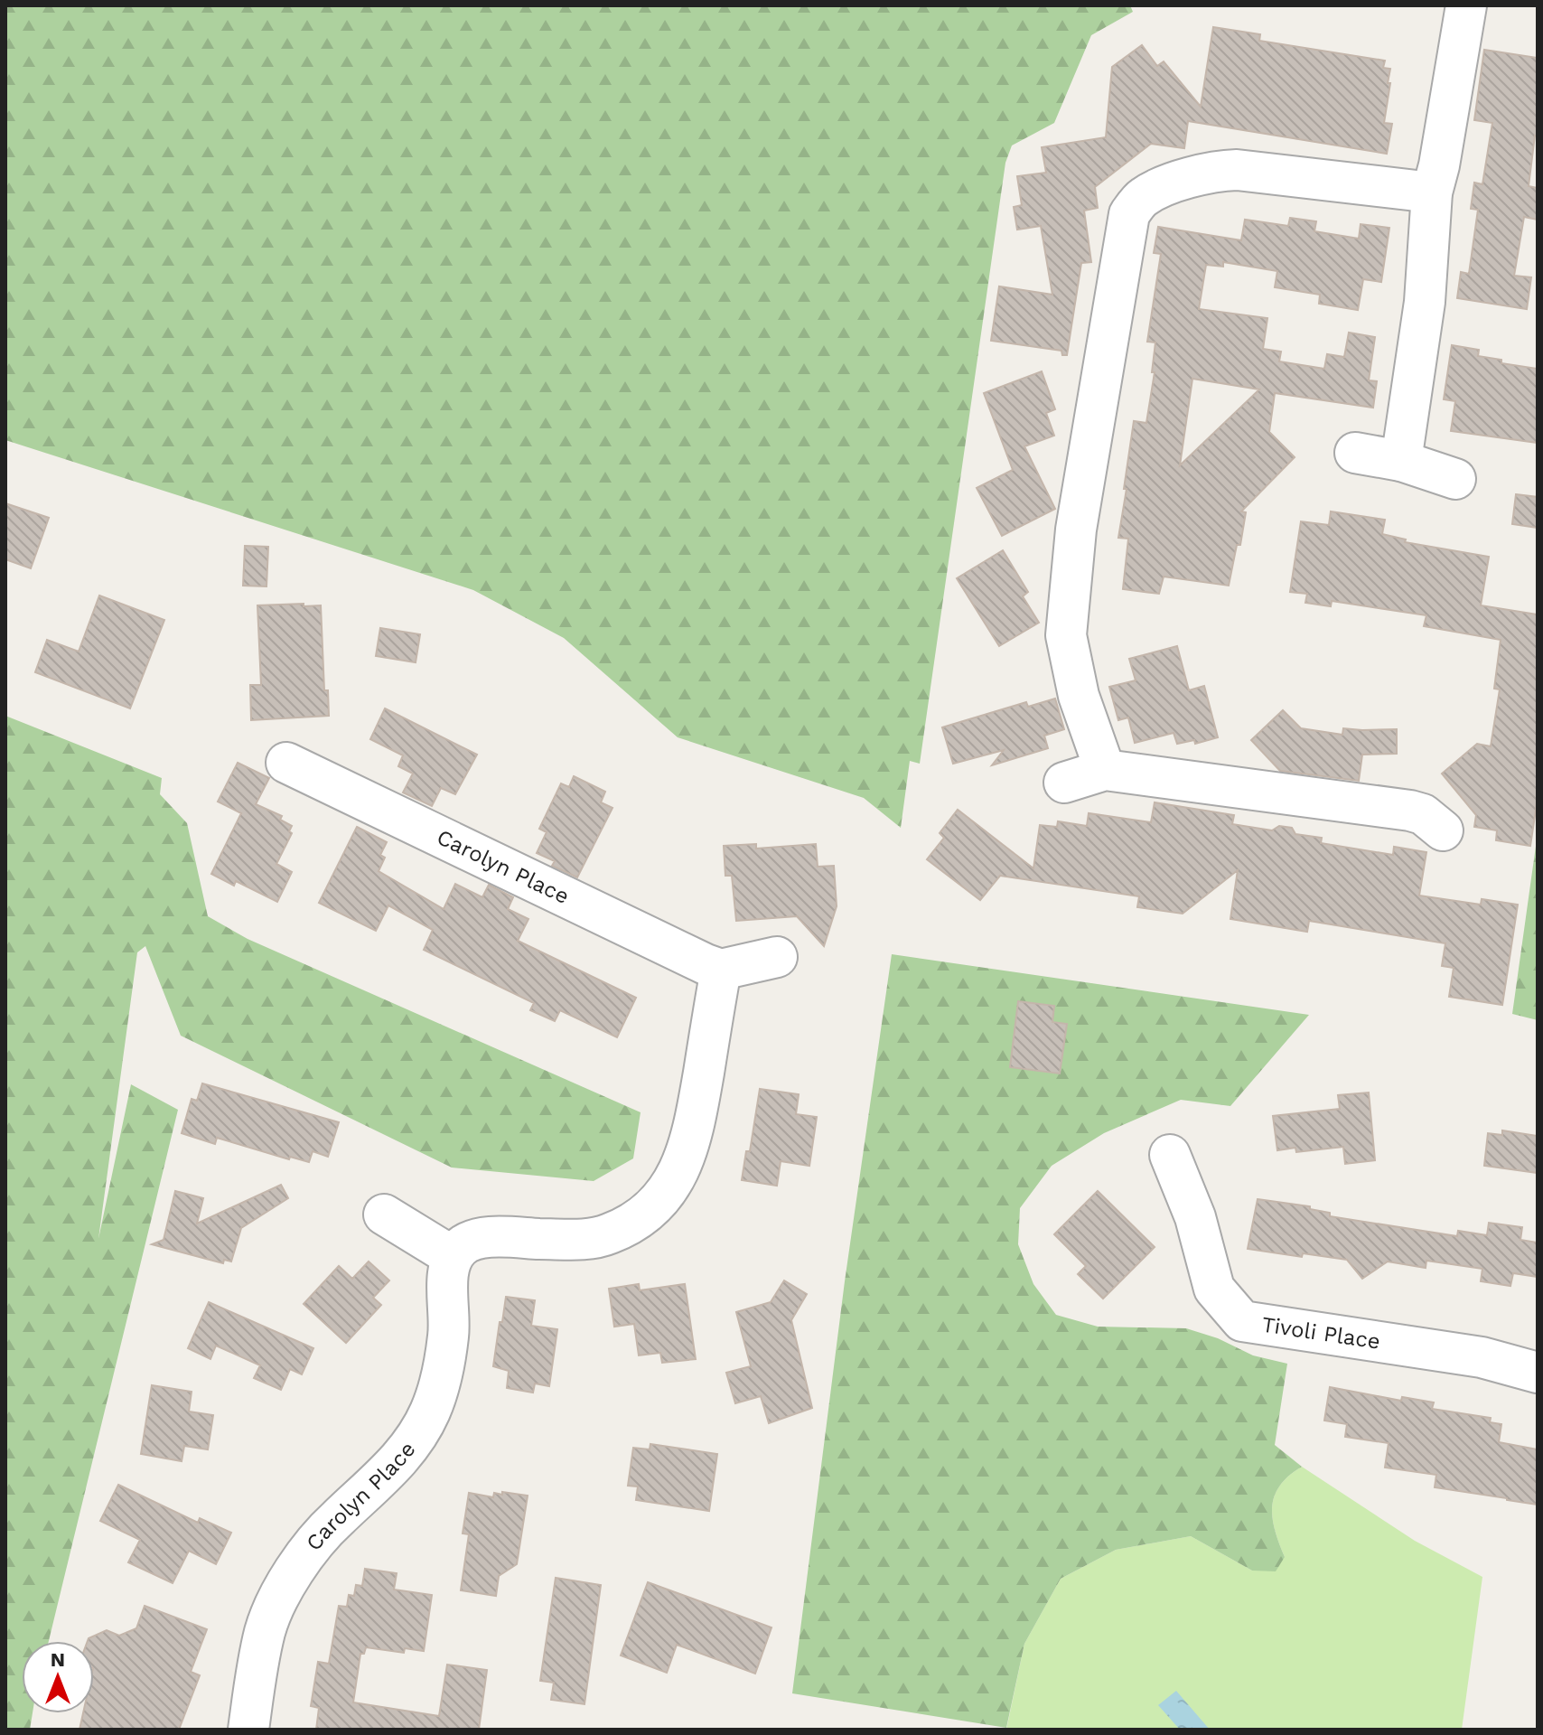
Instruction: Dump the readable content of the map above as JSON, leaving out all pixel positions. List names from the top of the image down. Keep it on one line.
{"streets":{"street":["Carolyn Place","Tivoli Place"]},"north":"top"}
